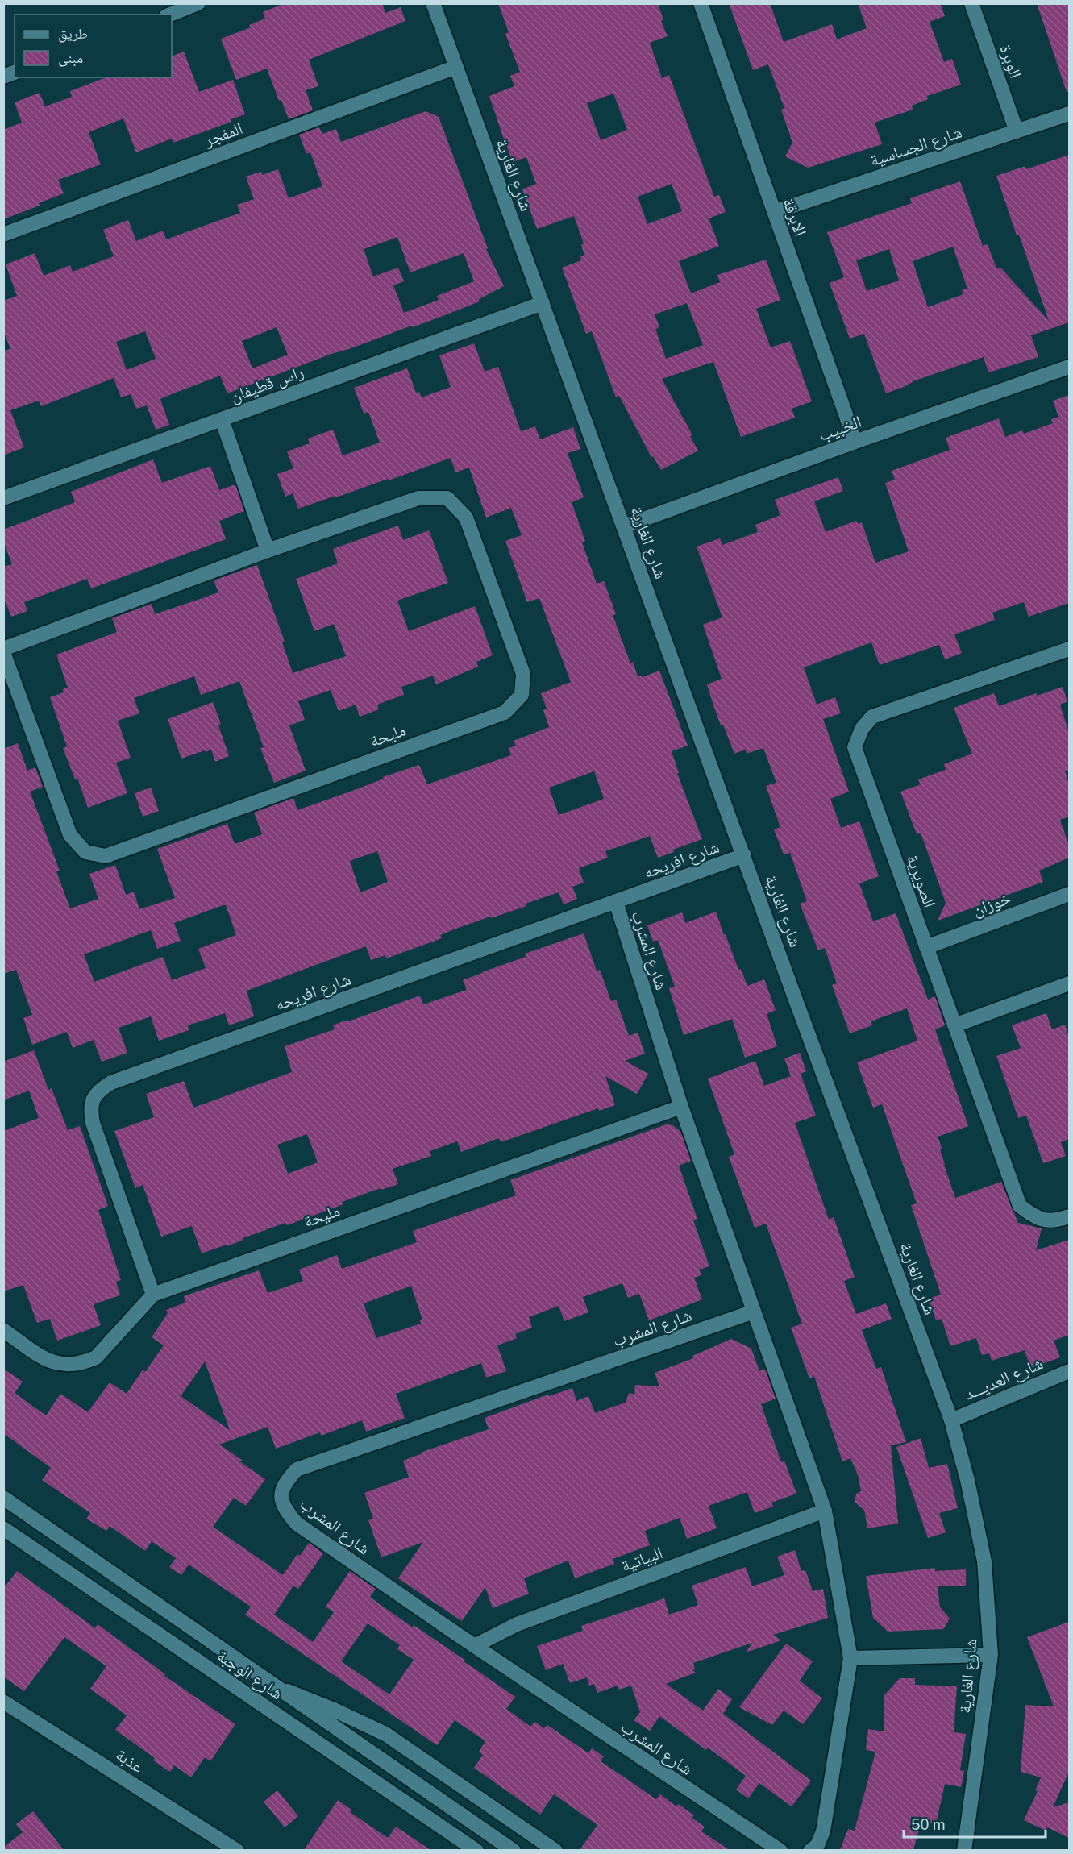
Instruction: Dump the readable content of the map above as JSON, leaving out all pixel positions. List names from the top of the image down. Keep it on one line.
{"streets":{"street":["الوبرة","المفجر","شارع الجساسية","شارع الغارية","الابرقة","راس قطيفان","الخبيب","مليحة","شارع افريحه","الصويرية","خوزان","شارع المشرب","شارع العديـــد","البياتية","شارع الوجبة","عذبة"]},"crossings":[["الوبرة","شارع الجساسية"],["المفجر","شارع الغارية"],["شارع الجساسية","الابرقة"],["شارع الغارية","راس قطيفان"],["شارع الغارية","الخبيب"],["شارع الغارية","شارع افريحه"],["شارع الغارية","شارع العديـــد"],["الابرقة","الخبيب"],["مليحة","شارع افريحه"],["مليحة","شارع المشرب"],["شارع افريحه","شارع المشرب"],["الصويرية","خوزان"],["شارع المشرب","البياتية"]],"legend":["طريق","مبنى"],"scale_bar":"50 m"}
